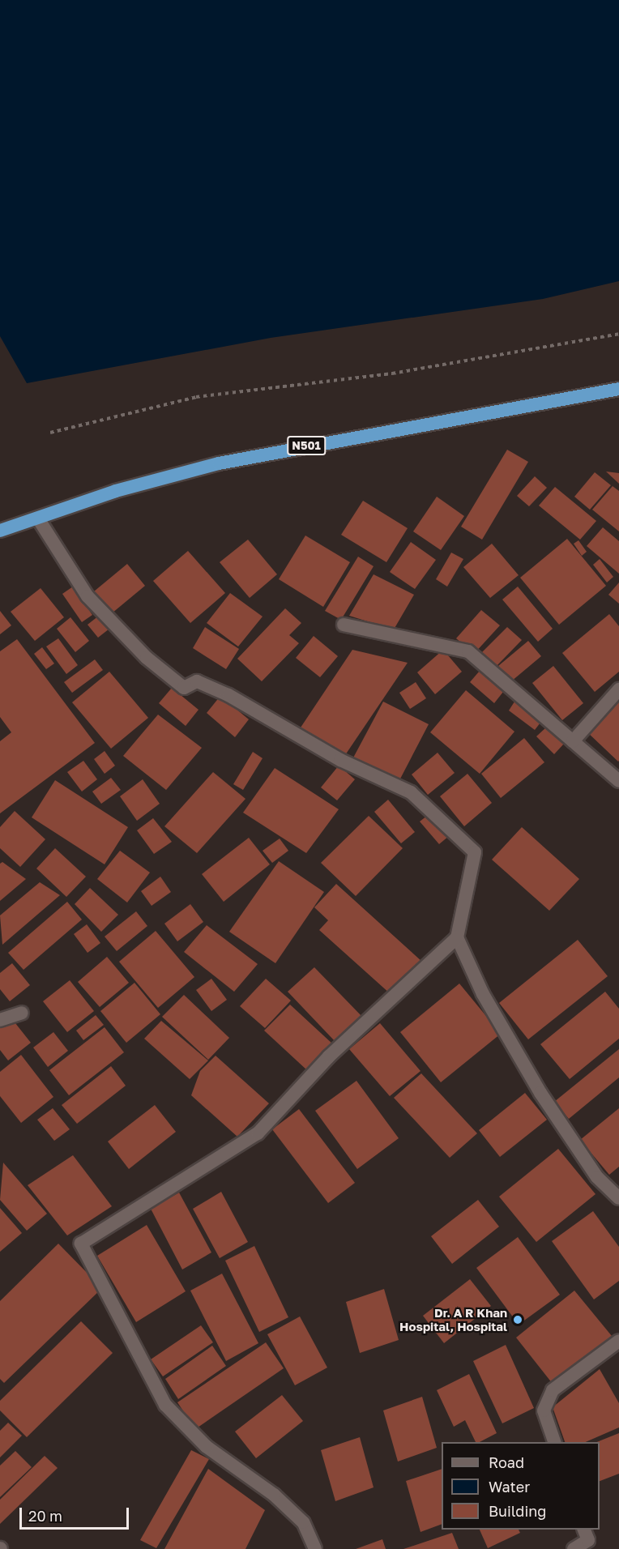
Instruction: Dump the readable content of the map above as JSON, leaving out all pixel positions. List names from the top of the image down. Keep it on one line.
{"streets":{"highway":["N501"]},"places":["Dr. A R Khan Hospital, Hospital"],"legend":["Road","Water","Building"],"scale_bar":"20 m"}
